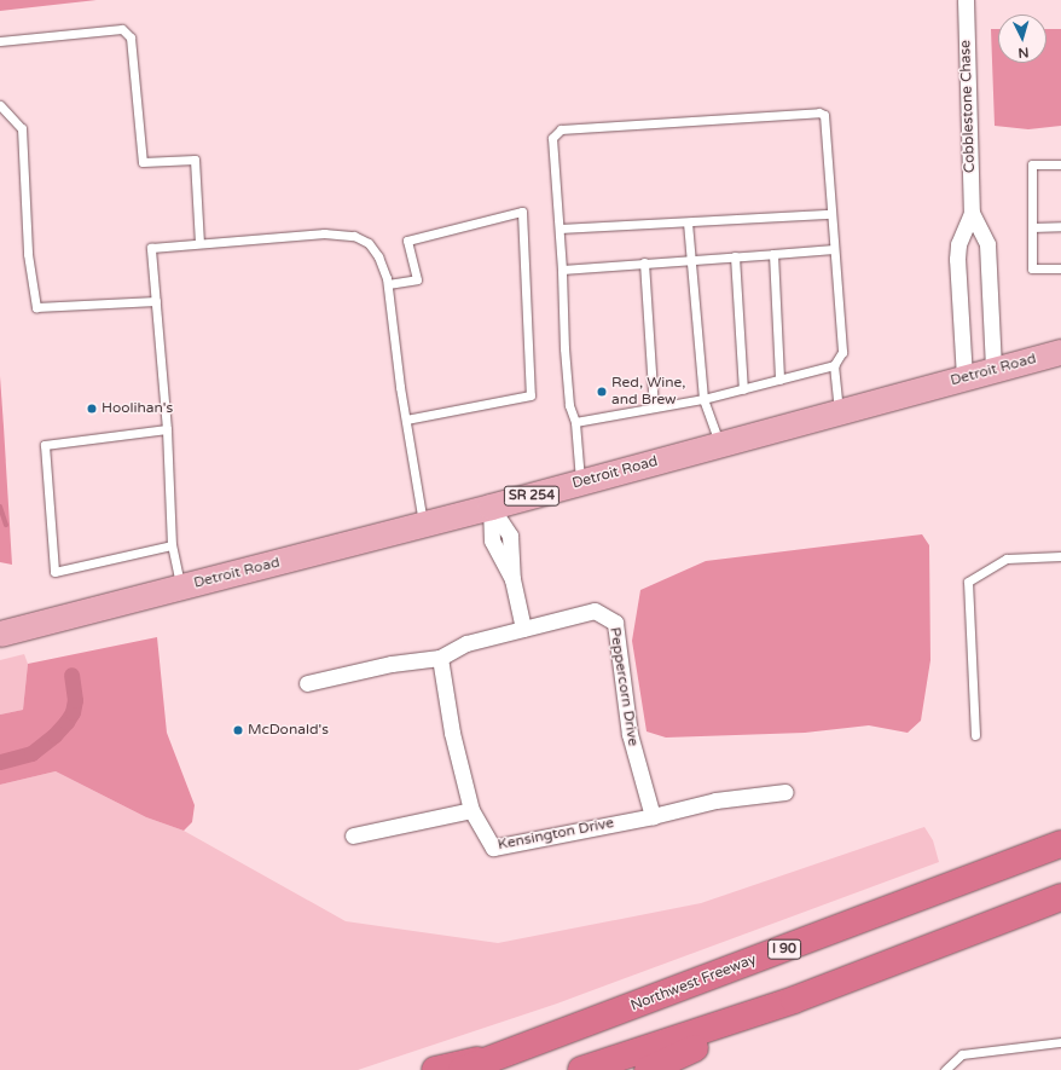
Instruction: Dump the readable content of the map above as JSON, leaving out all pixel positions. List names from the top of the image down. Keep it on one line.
{"streets":{"highway":["I 90","Northwest Freeway"],"main road":["Detroit Road","SR 254"],"street":["Cobblestone Chase","Peppercorn Drive","Kensington Drive"]},"crossings":[["Cobblestone Chase","Detroit Road"],["Peppercorn Drive","Kensington Drive"]],"places":["Red, Wine, and Brew","Hoolihan's","McDonald's"],"north":"bottom"}
